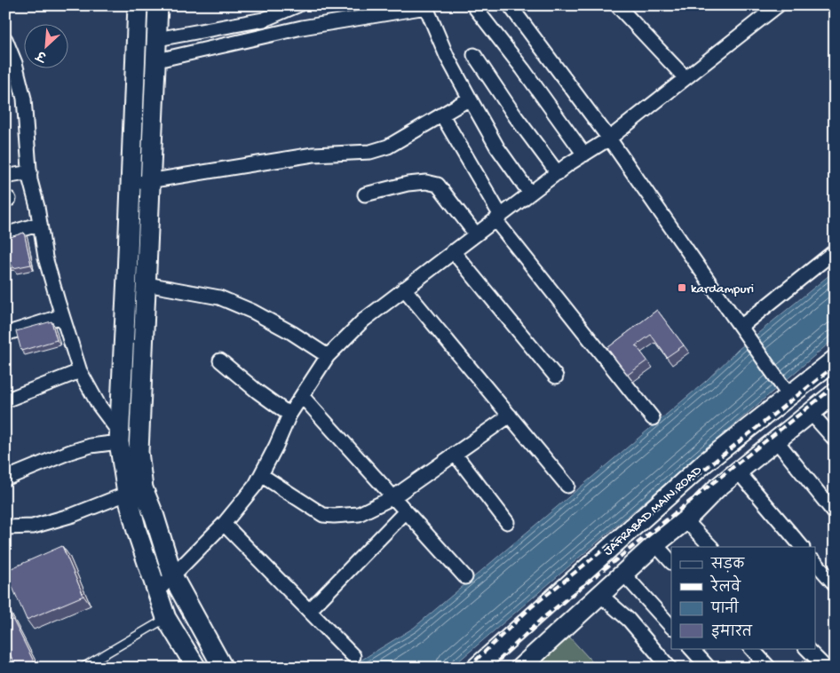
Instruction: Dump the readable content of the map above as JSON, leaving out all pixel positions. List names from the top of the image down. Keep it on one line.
{"streets":{"street":["JAFRABAD MAIN ROAD"]},"places":{"transit":["kardampuri"]},"legend":["सड़क","रेलवे","पानी","इमारत"],"north":"bottom left"}
